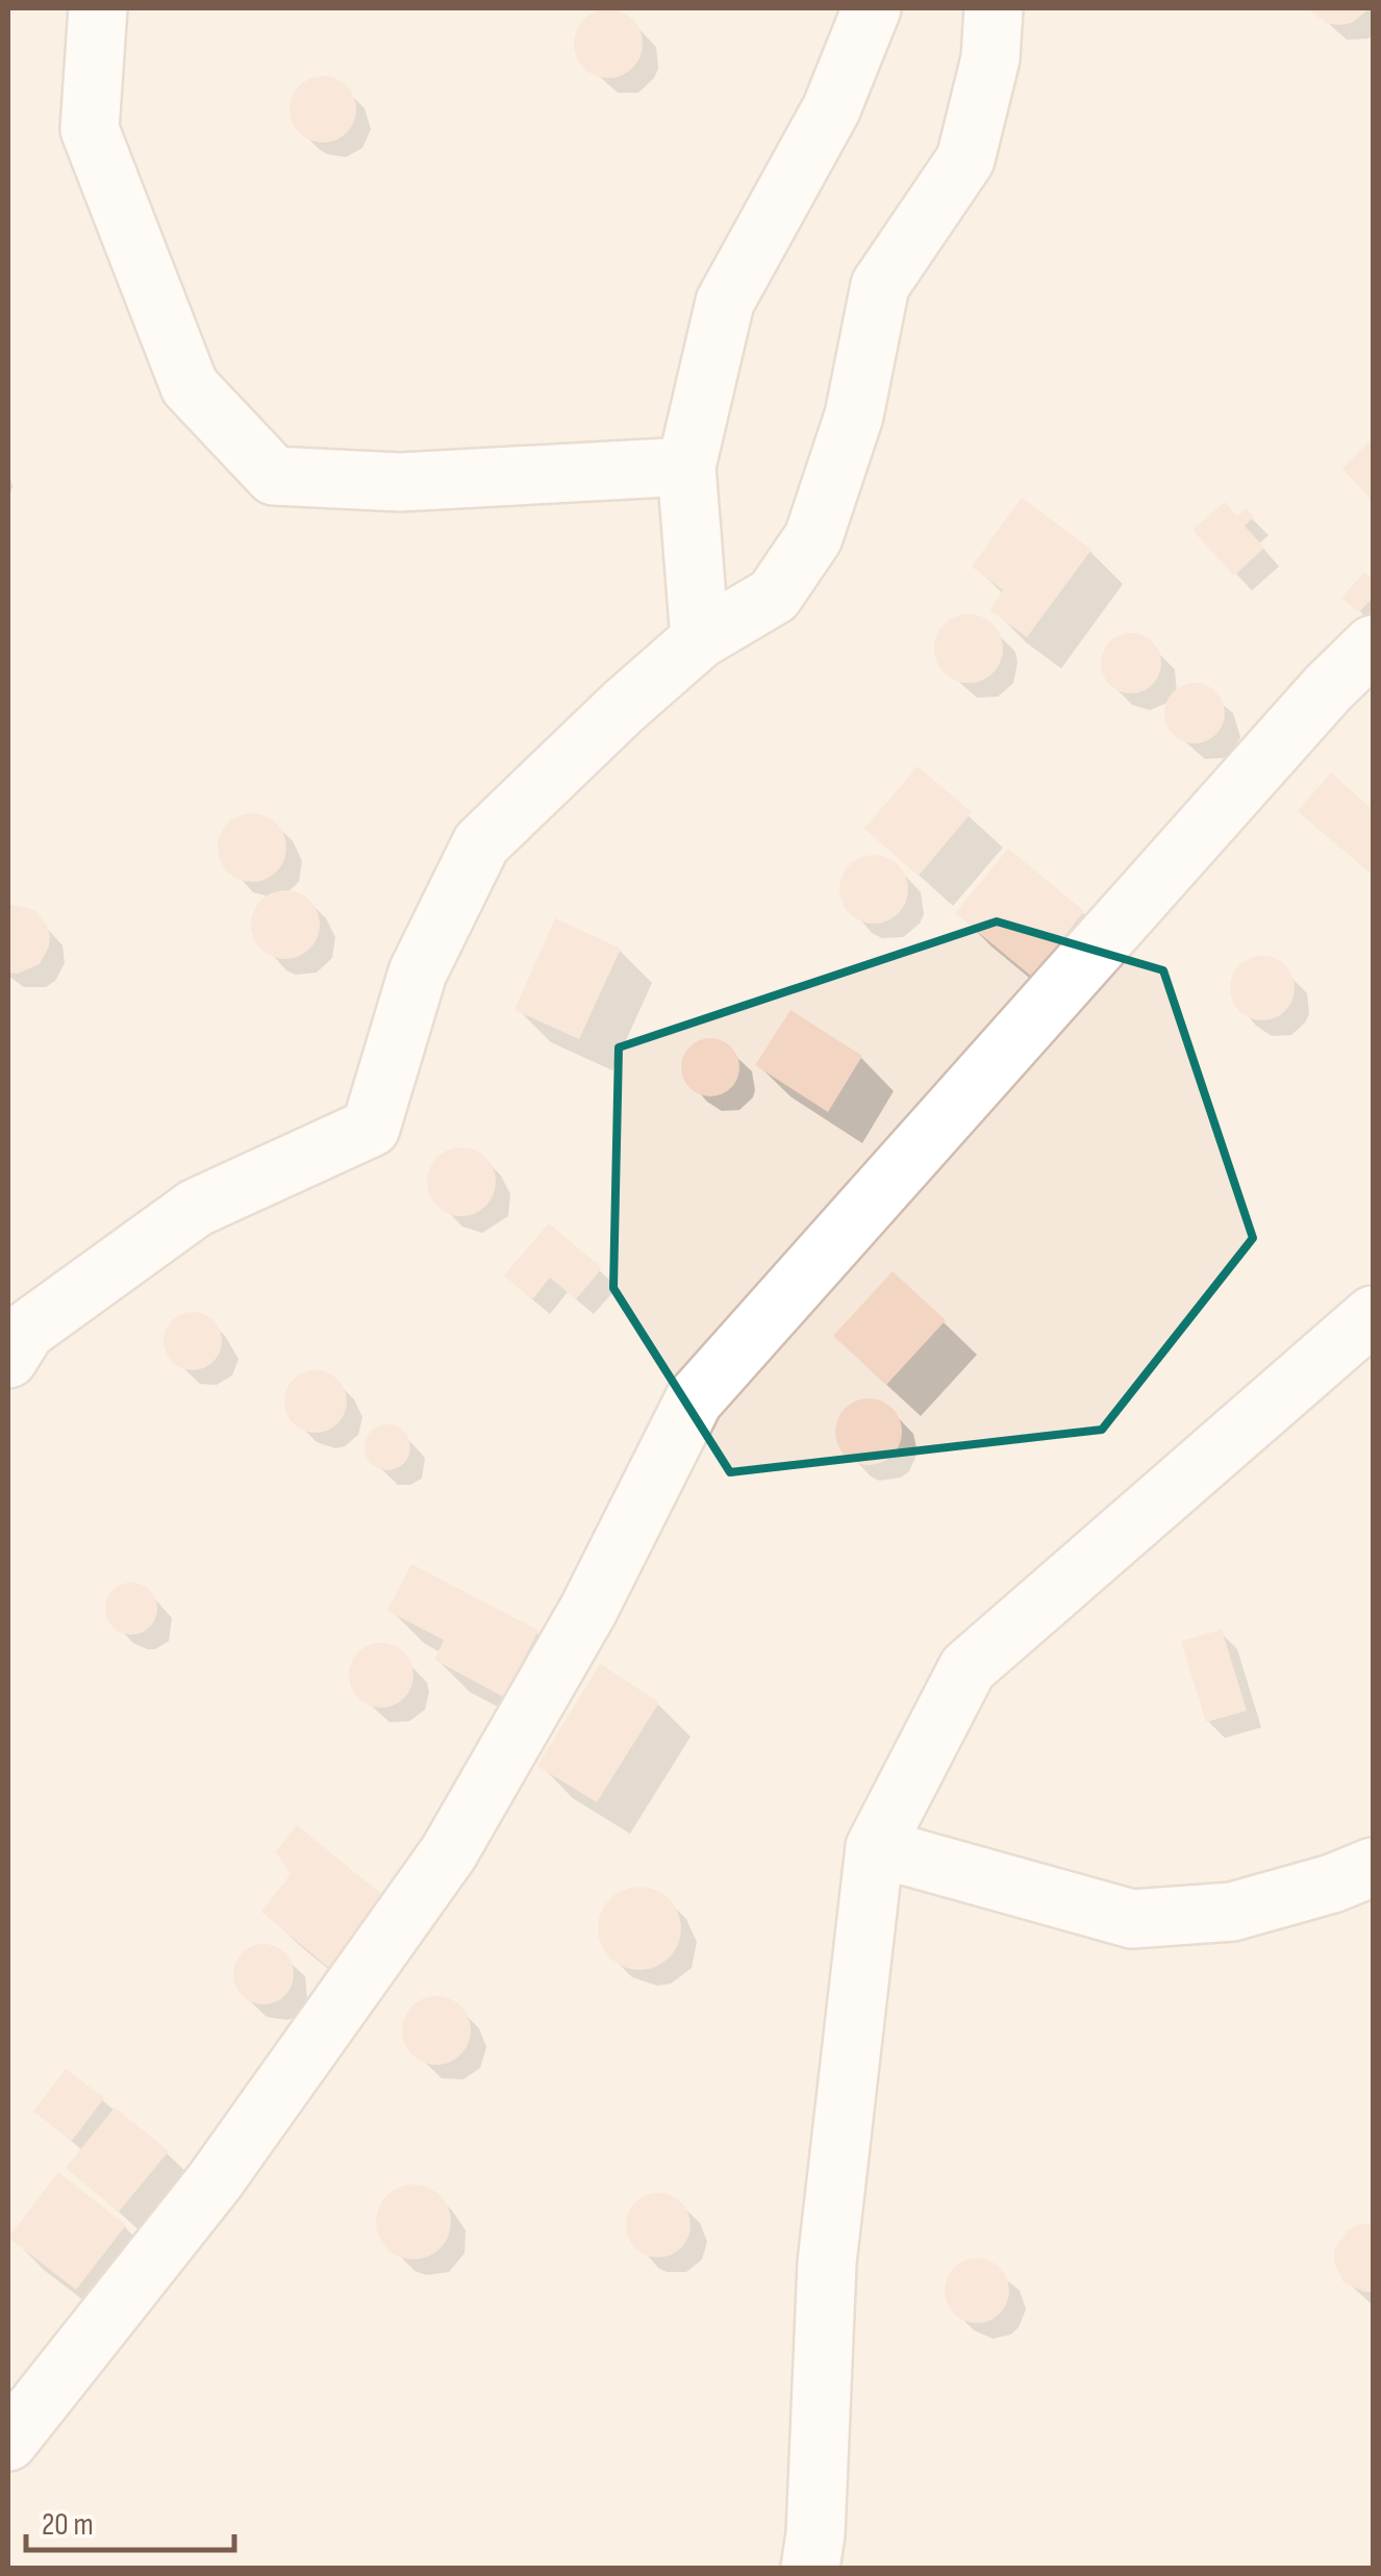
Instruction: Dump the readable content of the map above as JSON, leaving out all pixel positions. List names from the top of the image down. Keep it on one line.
{"scale_bar":"20 m"}
